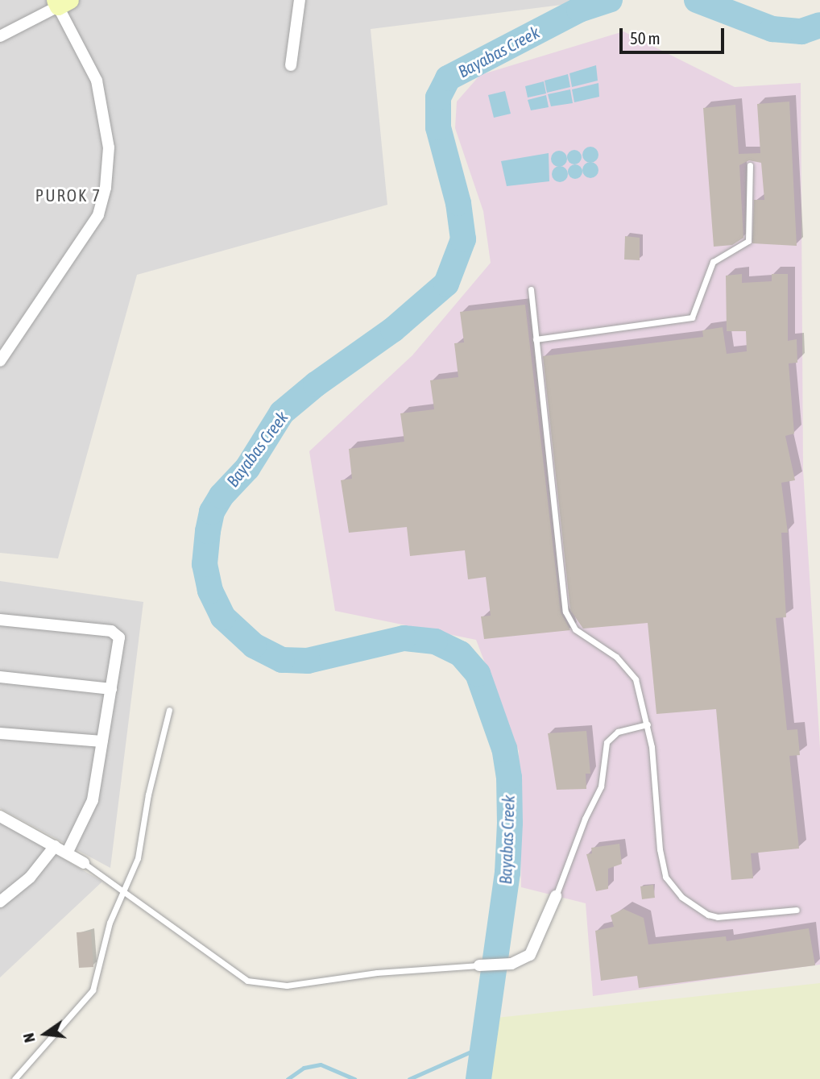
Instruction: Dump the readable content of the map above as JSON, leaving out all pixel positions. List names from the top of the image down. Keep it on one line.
{"districts":["PUROK 7"],"water":["Bayabas Creek"],"scale_bar":"50 m","north":"left"}
